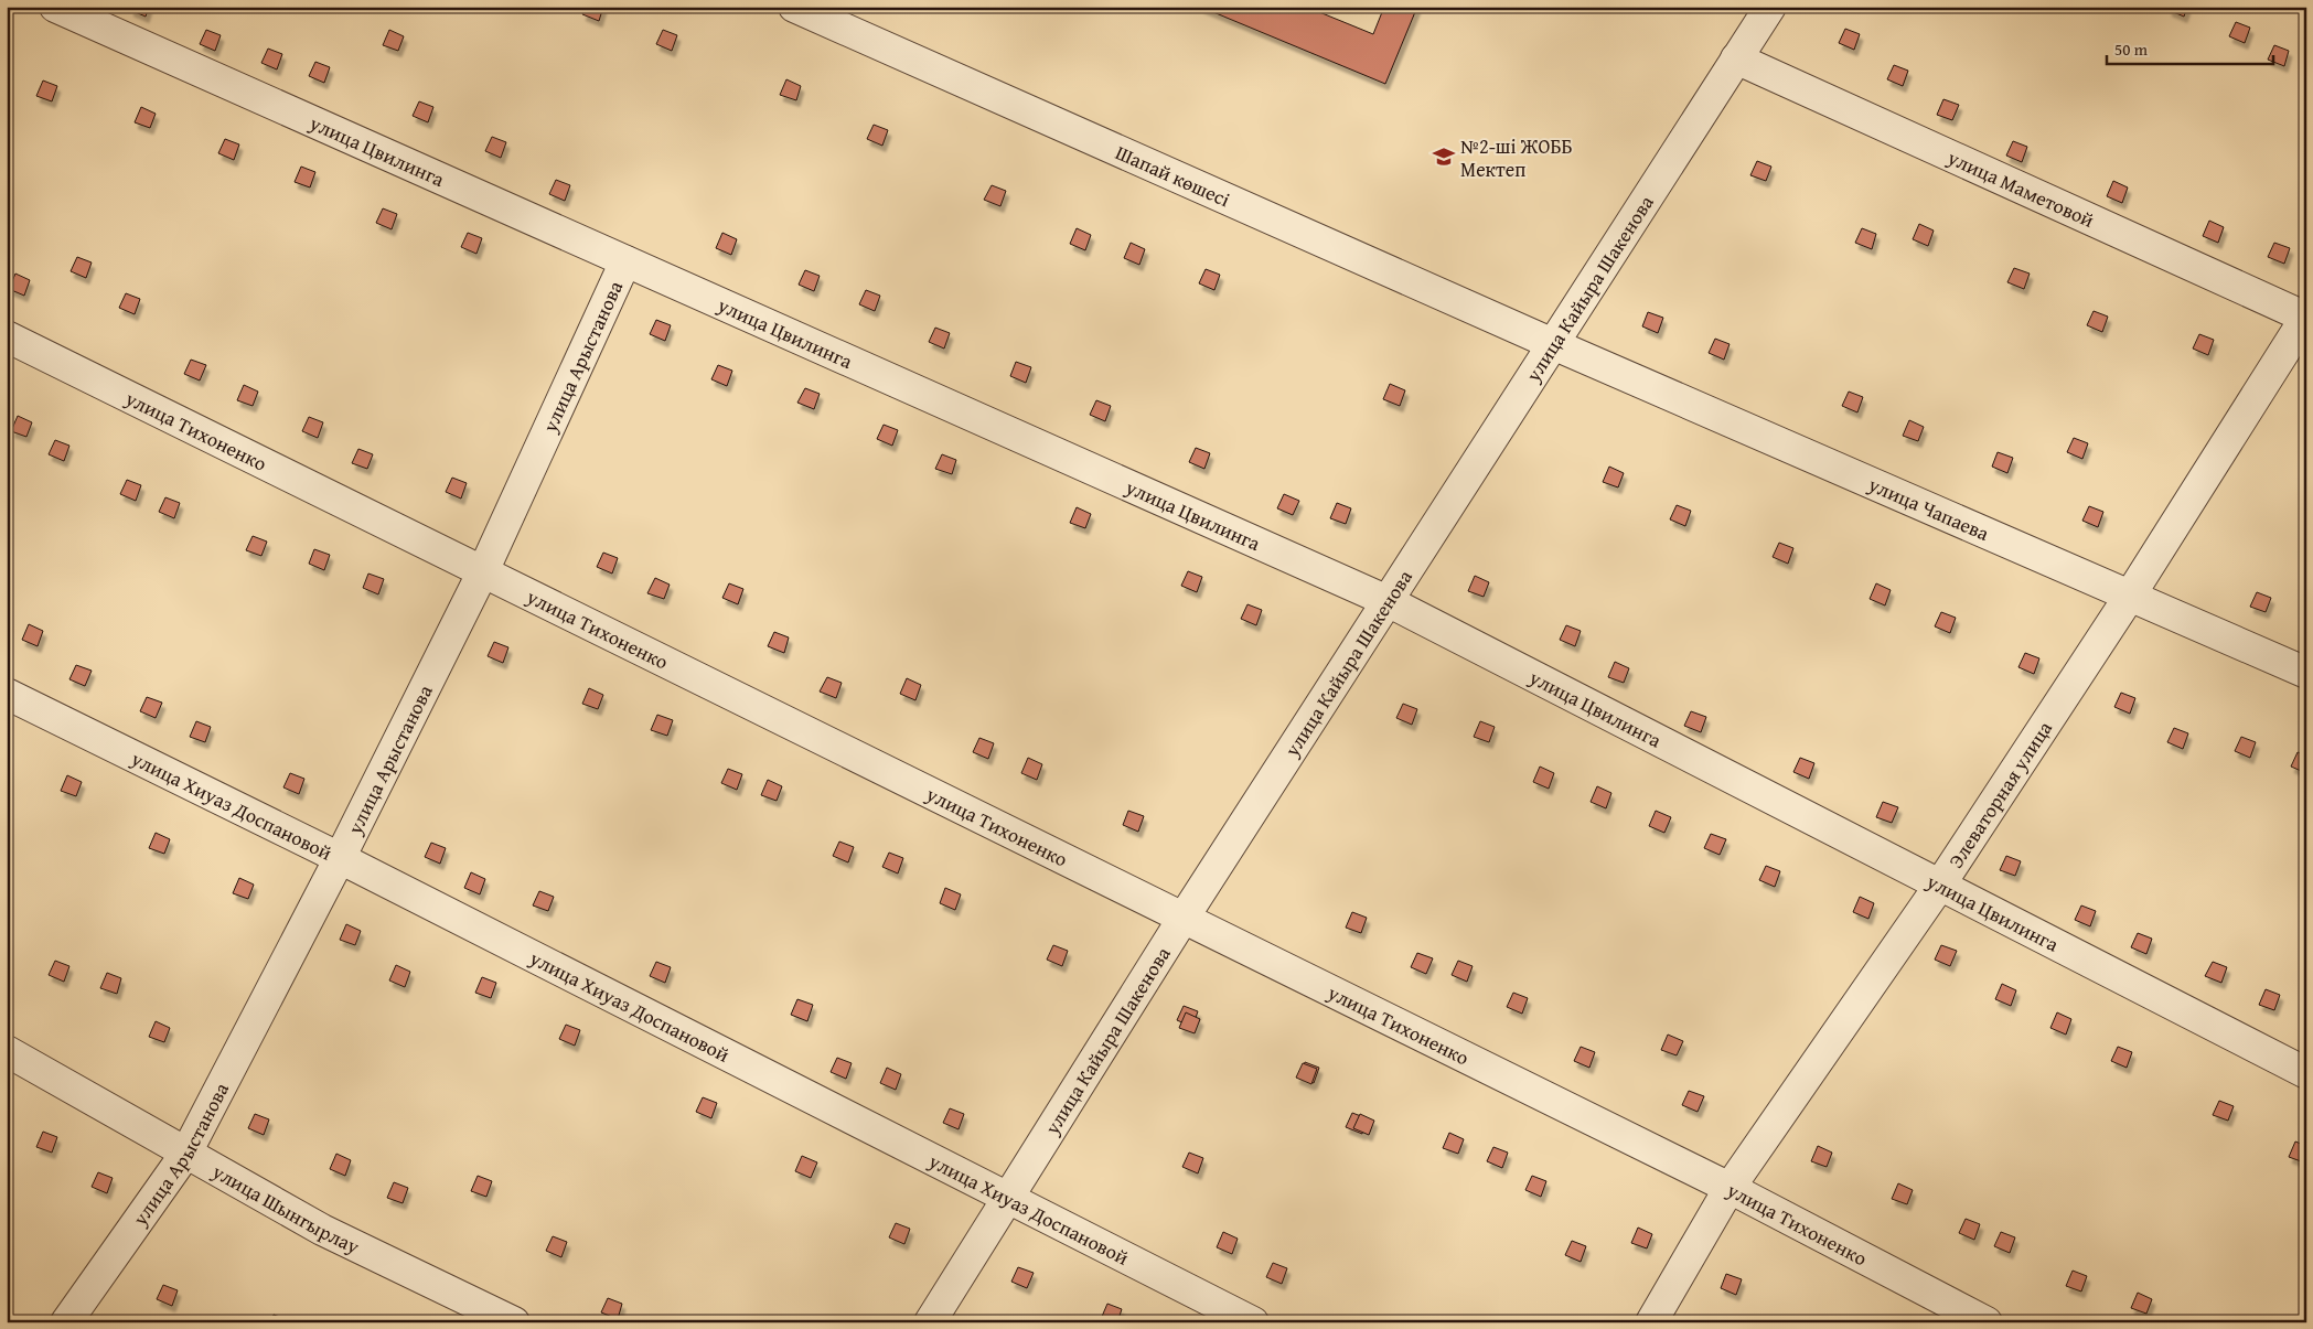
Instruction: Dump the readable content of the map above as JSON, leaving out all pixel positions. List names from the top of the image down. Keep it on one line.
{"streets":{"street":["улица Цвилинга","Шапай көшесі","улица Маметовой","улица Кайыра Шакенова","улица Арыстанова","улица Тихоненко","улица Чапаева","Элеваторная улица","улица Хиуаз Доспановой","улица Шынгырлау"]},"crossings":[["улица Цвилинга","улица Кайыра Шакенова"],["улица Цвилинга","улица Арыстанова"],["улица Цвилинга","Элеваторная улица"],["Шапай көшесі","улица Кайыра Шакенова"],["Шапай көшесі","улица Чапаева"],["улица Маметовой","улица Кайыра Шакенова"],["улица Маметовой","Элеваторная улица"],["улица Кайыра Шакенова","улица Тихоненко"],["улица Кайыра Шакенова","улица Чапаева"],["улица Кайыра Шакенова","улица Хиуаз Доспановой"],["улица Арыстанова","улица Тихоненко"],["улица Арыстанова","улица Хиуаз Доспановой"],["улица Арыстанова","улица Шынгырлау"],["улица Тихоненко","Элеваторная улица"],["улица Чапаева","Элеваторная улица"]],"places":{"school or university":["№2-ші ЖОББ Мектеп"]},"scale_bar":"50 m"}
